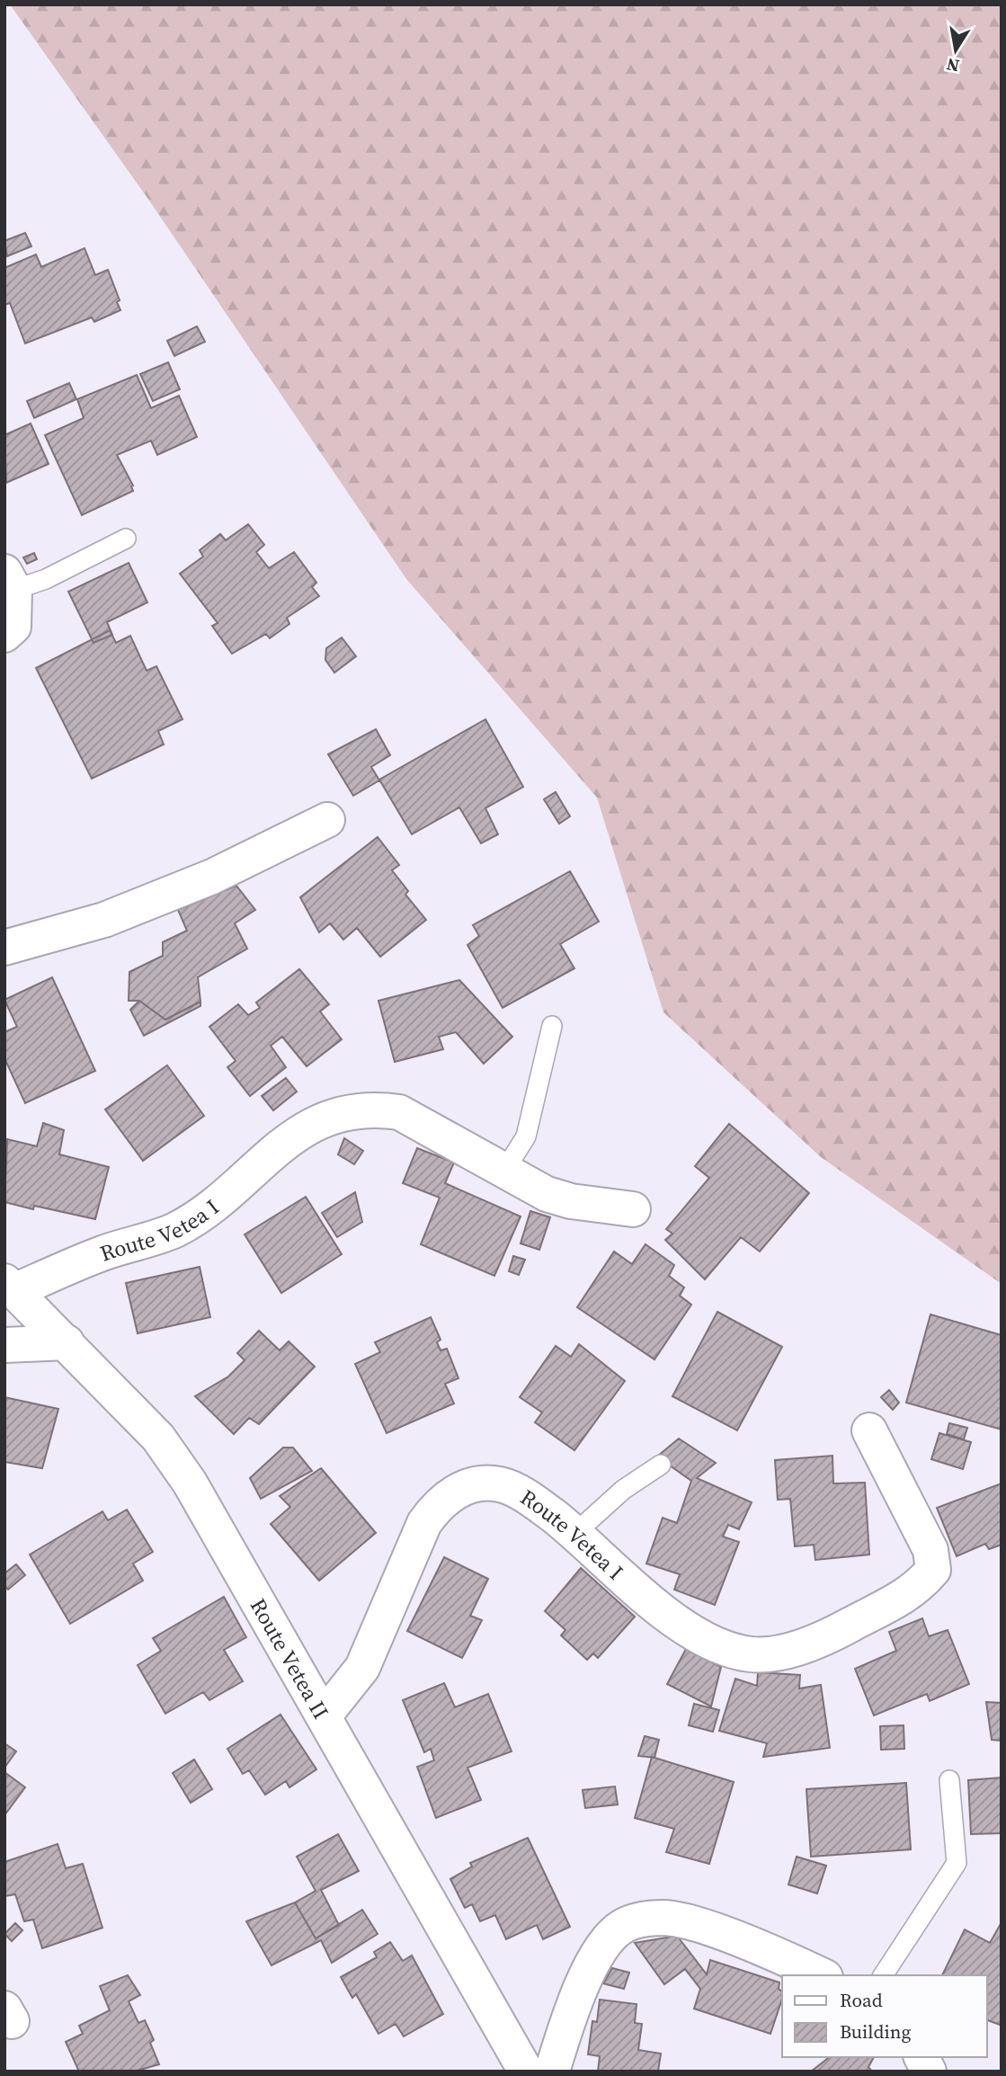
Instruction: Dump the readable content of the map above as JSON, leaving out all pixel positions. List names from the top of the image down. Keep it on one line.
{"streets":{"street":["Route Vetea I","Route Vetea II"]},"crossings":[["Route Vetea I","Route Vetea II"]],"legend":["Road","Building"],"north":"bottom"}
